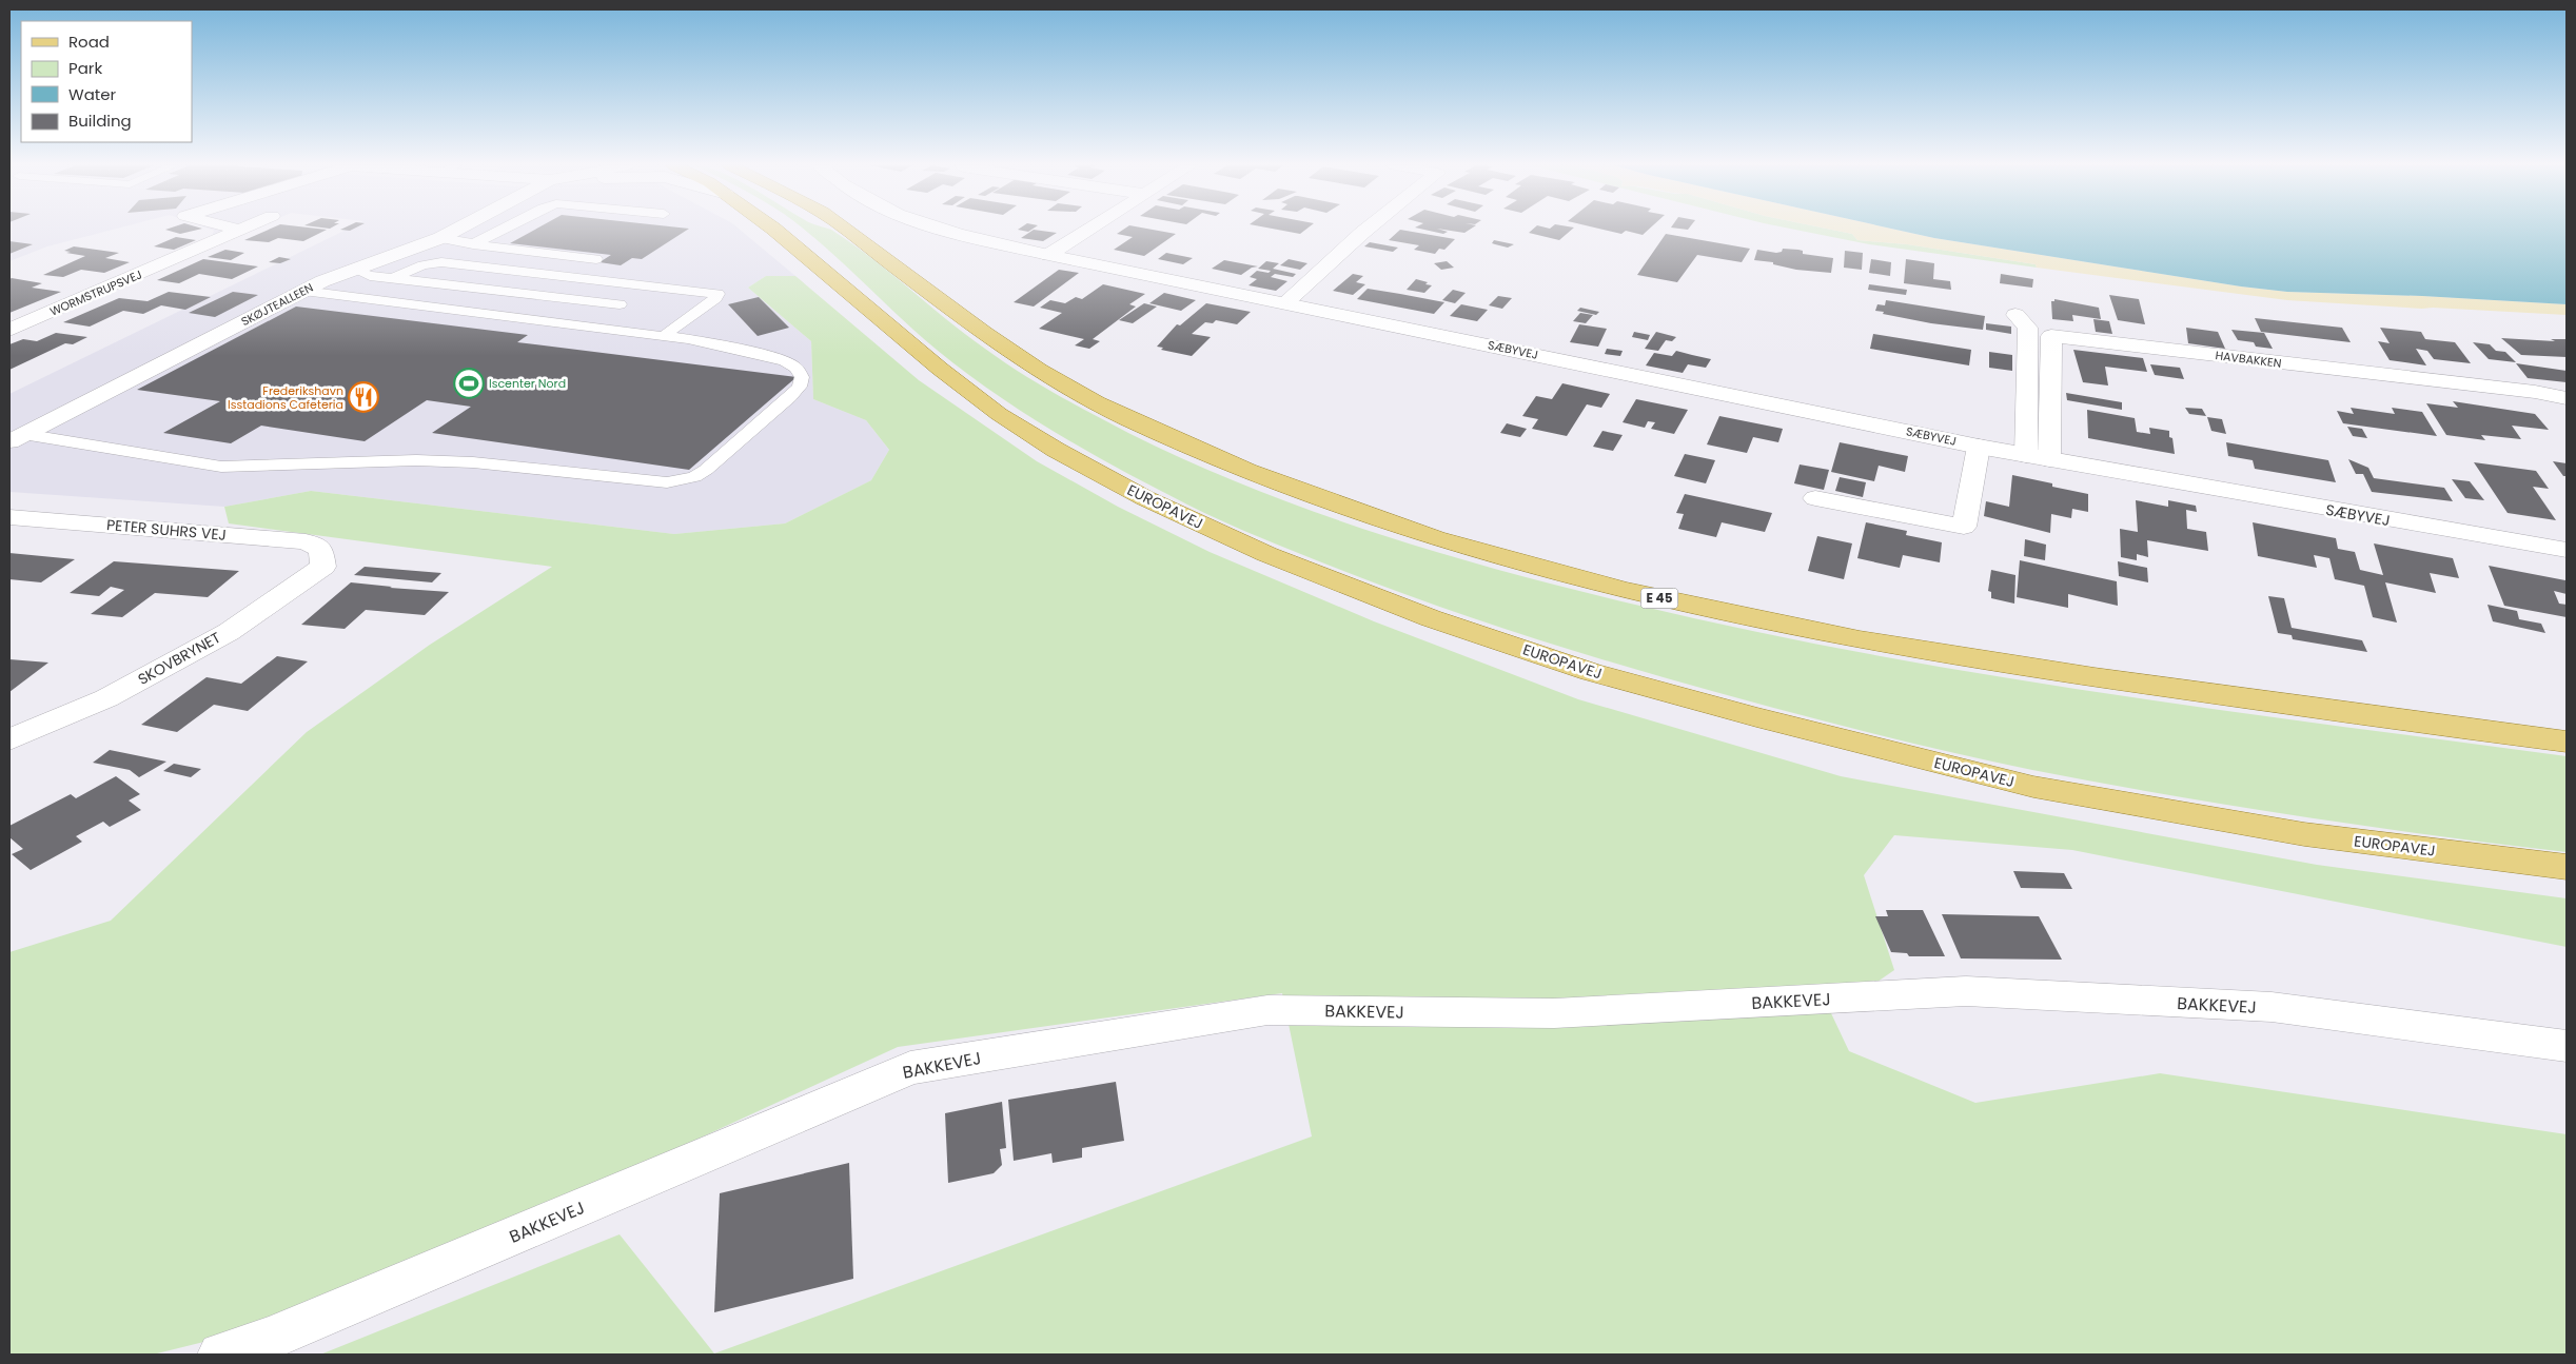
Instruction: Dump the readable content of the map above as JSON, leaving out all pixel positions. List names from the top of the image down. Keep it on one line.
{"streets":{"main road":["EUROPAVEJ","E 45"],"street":["WORMSTRUPSVEJ","SKØJTEALLEEN","SÆBYVEJ","HAVBAKKEN","PETER SUHRS VEJ","SKOVBRYNET","BAKKEVEJ"]},"crossings":[["SÆBYVEJ","HAVBAKKEN"],["PETER SUHRS VEJ","SKOVBRYNET"]],"places":{"sports":["Iscenter Nord"],"restaurant":["Frederikshavn Isstadions Cafeteria"]},"legend":["Road","Park","Water","Building"]}
